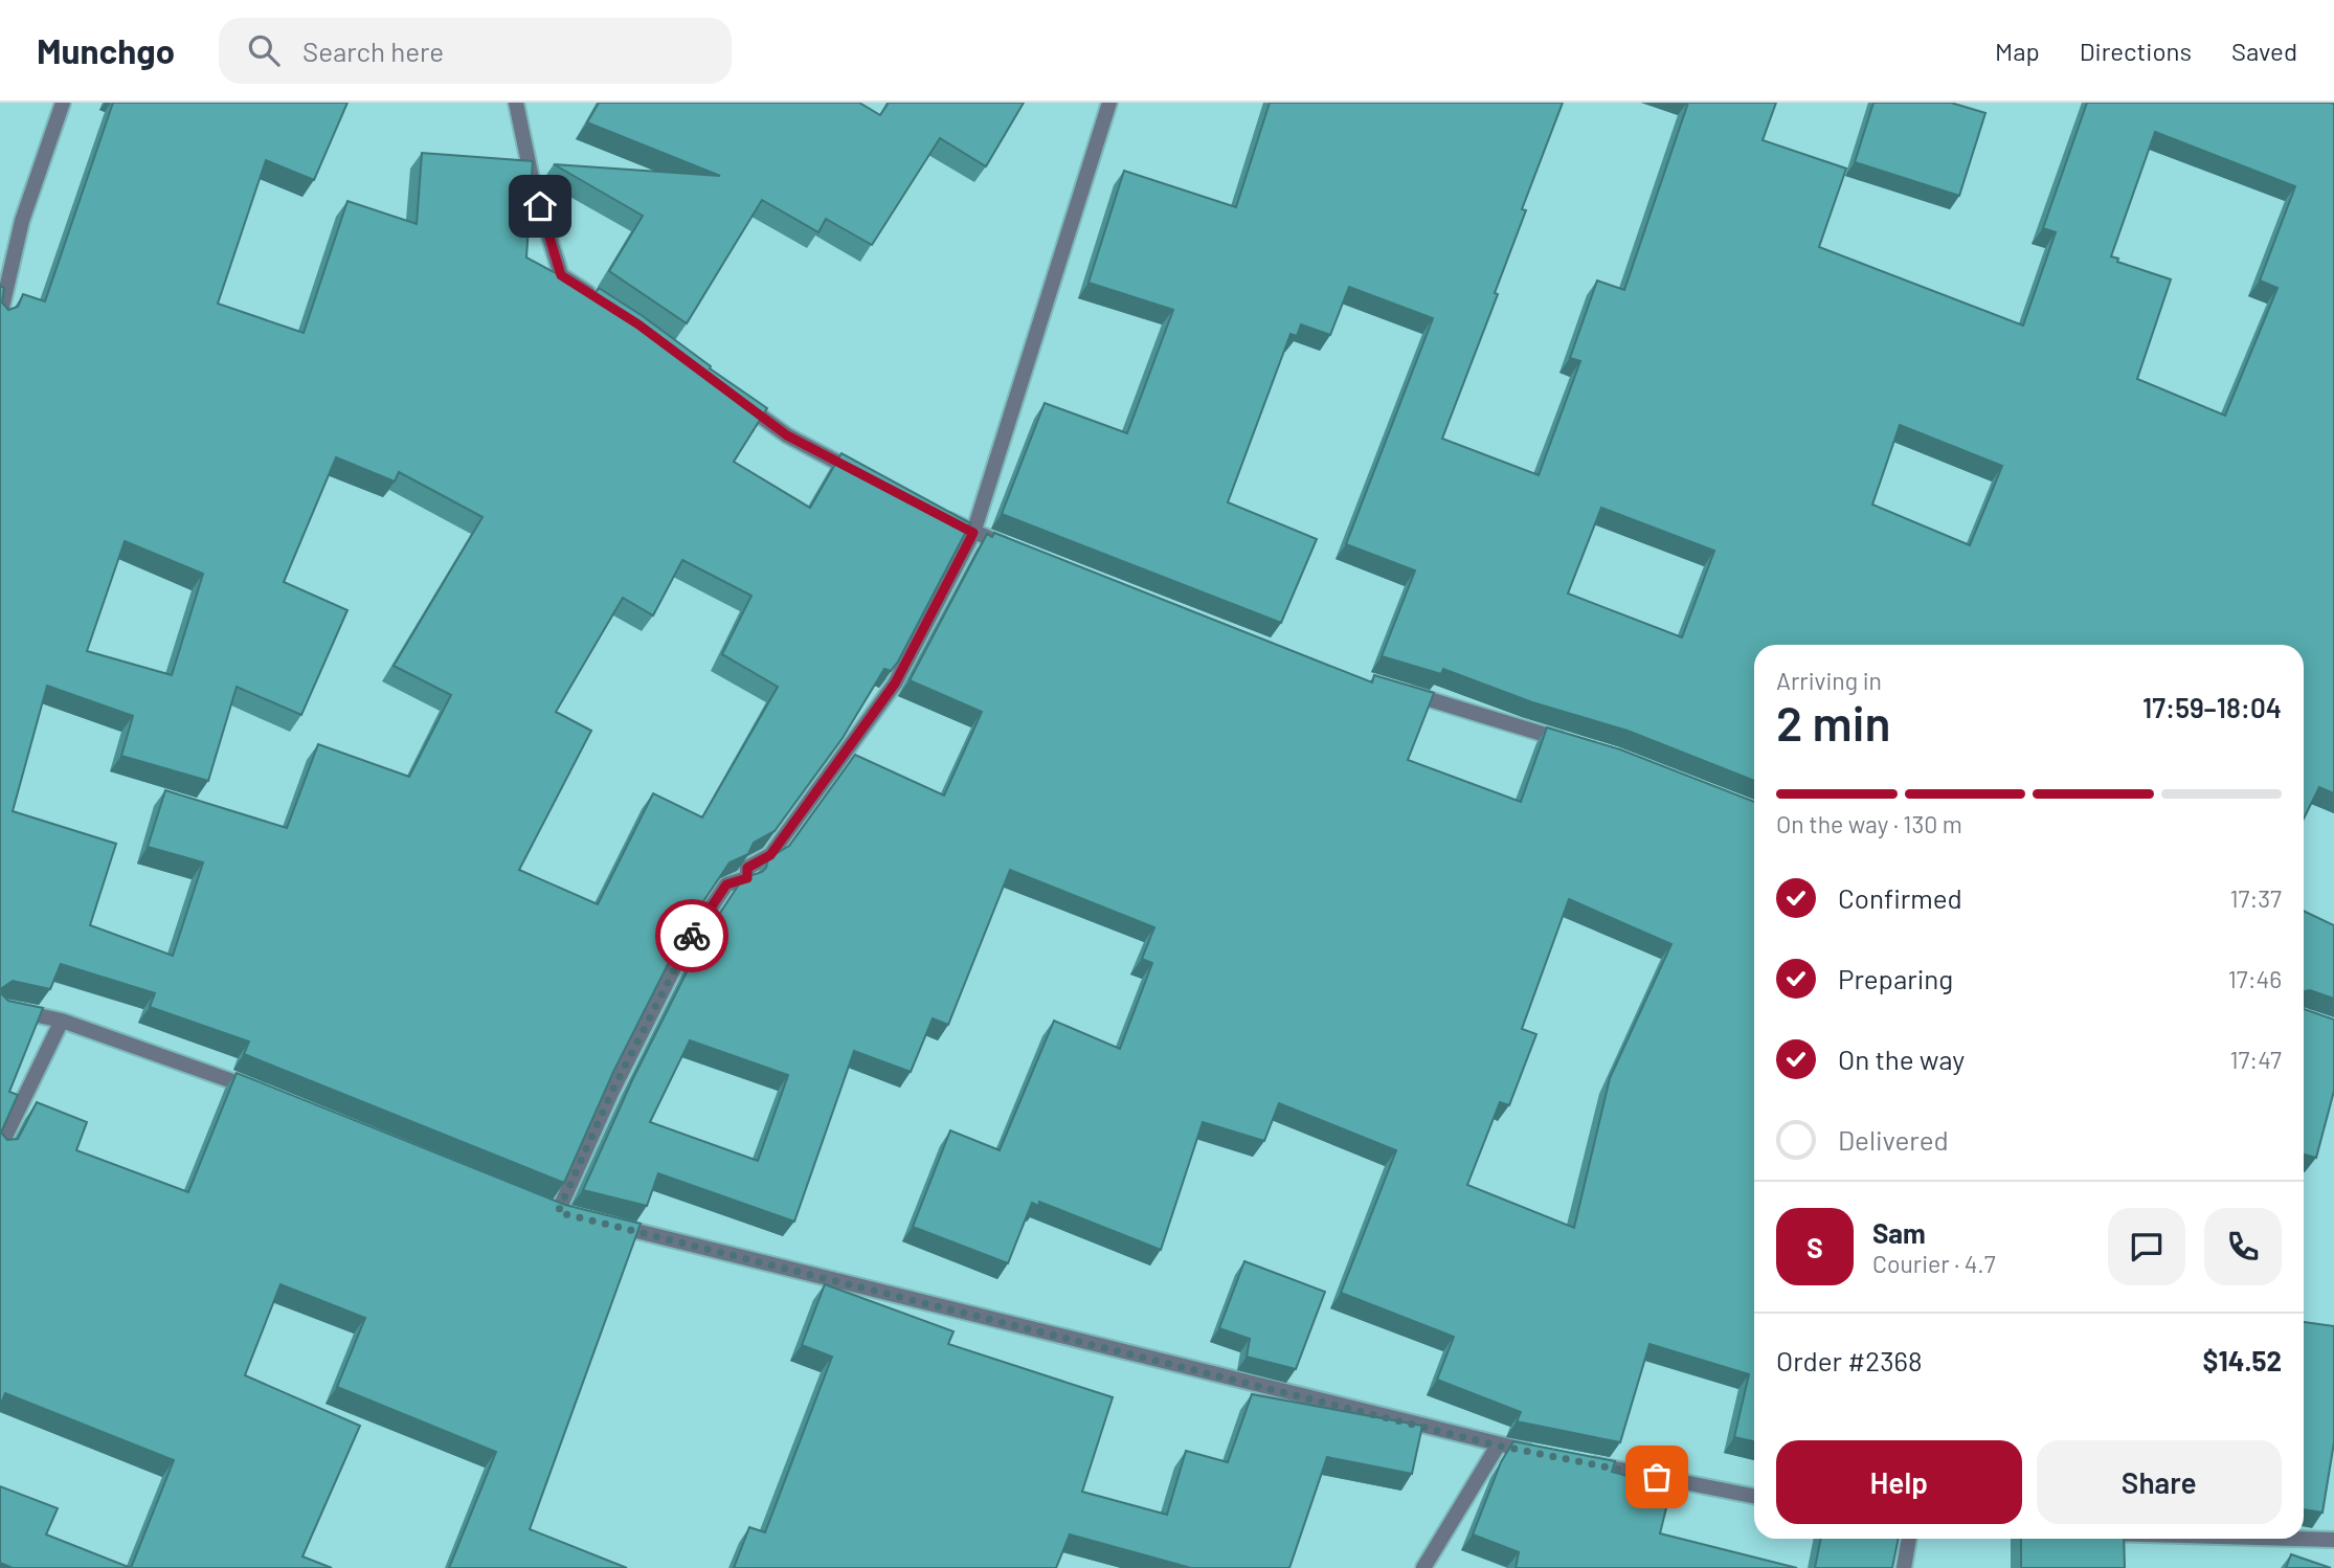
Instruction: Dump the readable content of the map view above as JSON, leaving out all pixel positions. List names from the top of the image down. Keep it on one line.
{"page":{"header":"Munchgo","search":"Search here","nav":["Map","Directions","Saved"],"heading":["2 min","Arriving in","17:59–18:04"],"panel":["Sam","Courier · 4.7","Order #2368","$14.52"],"bar":"On the way · 130 m","list":[["Confirmed","17:37"],["Preparing","17:46"],["On the way","17:47"],"Delivered"],"round":"S","buttons":["Help","Share"]}}
